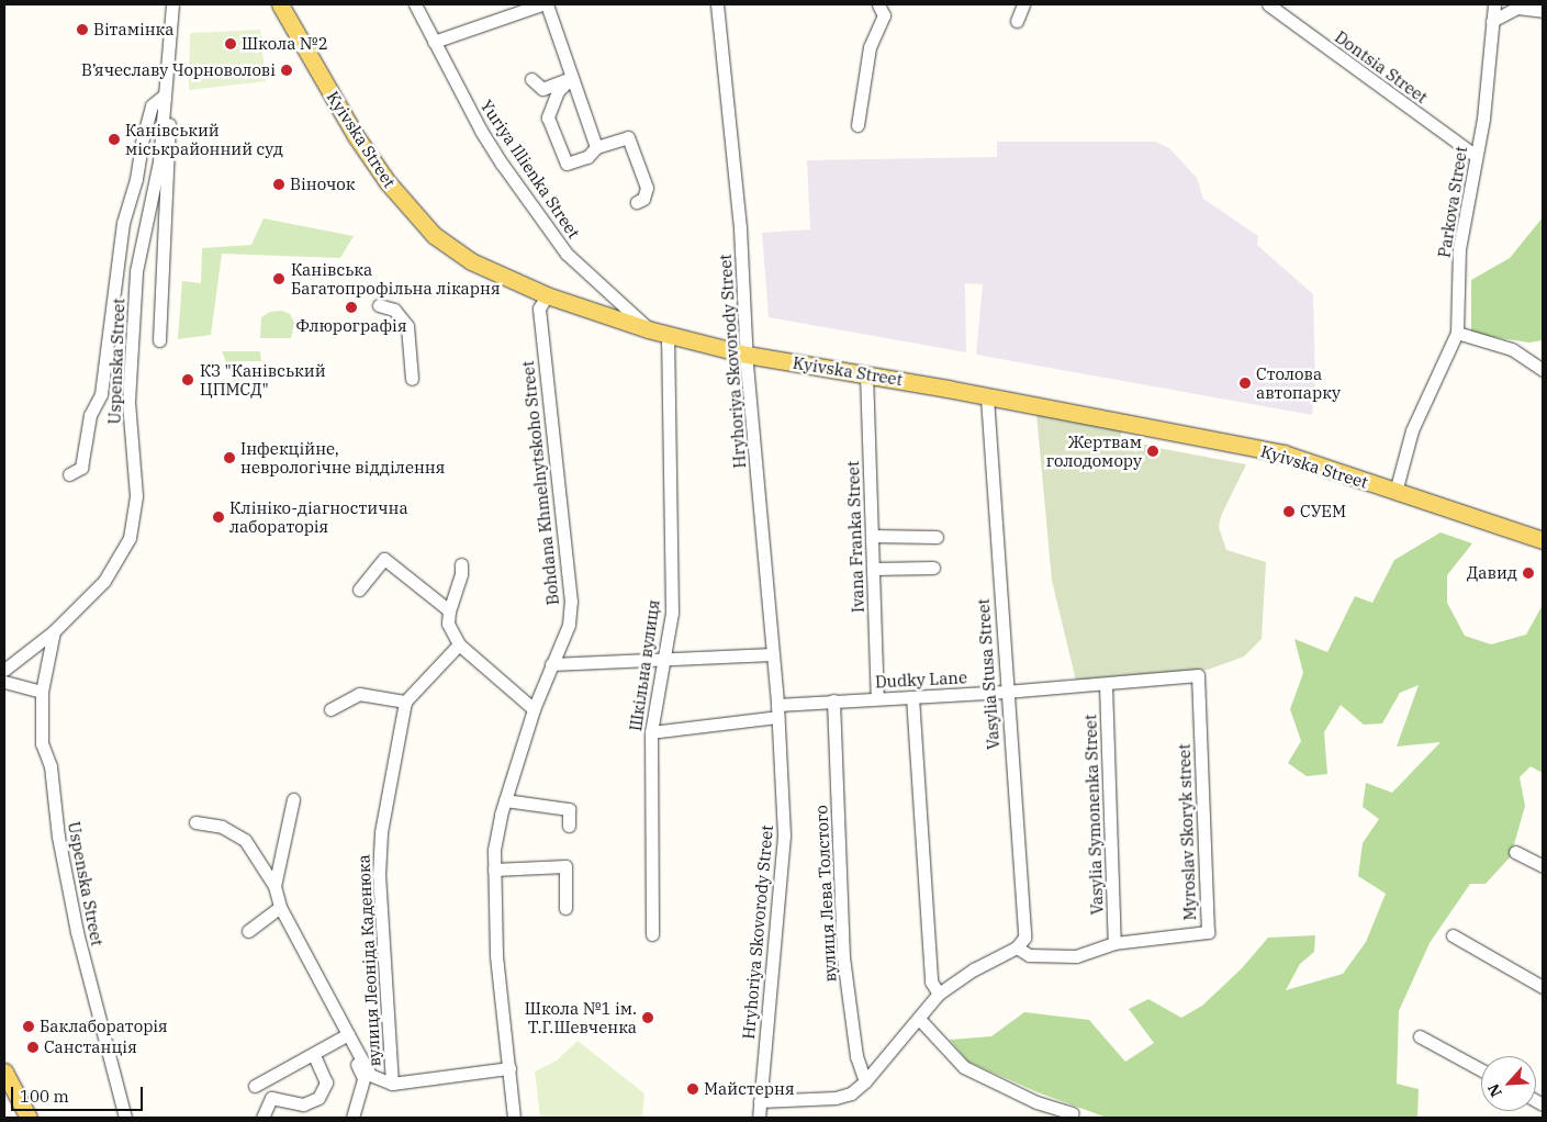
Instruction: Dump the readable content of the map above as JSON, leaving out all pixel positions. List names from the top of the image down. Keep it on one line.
{"streets":{"main road":["Kyivska Street"],"street":["Dontsia Street","Yuriya Illienka Street","Parkova Street","Uspenska Street","Hryhoriya Skovorody Street","Bohdana Khmelnytskoho Street","Ivana Franka Street","Шкільна вулиця","Vasylia Stusa Street","Dudky Lane","Vasylia Symonenka Street","Myroslav Skoryk street","вулиця Лева Толстого","вулиця Леоніда Каденюка"]},"crossings":[["Dontsia Street","Parkova Street"],["Kyivska Street","Yuriya Illienka Street"],["Kyivska Street","Parkova Street"],["Kyivska Street","Hryhoriya Skovorody Street"],["Kyivska Street","Bohdana Khmelnytskoho Street"],["Kyivska Street","Ivana Franka Street"],["Kyivska Street","Шкільна вулиця"],["Kyivska Street","Vasylia Stusa Street"],["Hryhoriya Skovorody Street","Dudky Lane"],["Ivana Franka Street","Dudky Lane"],["Vasylia Stusa Street","Dudky Lane"],["Vasylia Stusa Street","Myroslav Skoryk street"],["Dudky Lane","Vasylia Symonenka Street"],["Dudky Lane","Myroslav Skoryk street"],["Dudky Lane","вулиця Лева Толстого"],["Vasylia Symonenka Street","Myroslav Skoryk street"]],"places":["Вітамінка","Школа №2","В’ячеславу Чорноволові","Канівський міськрайонний суд","Віночок","Канівська Багатопрофільна лікарня","Флюрографія","КЗ \"Канівський ЦПМСД\"","Столова автопарку","Жертвам голодомору","Інфекційне, неврологічне відділення","СУЕМ","Клініко-діагностична лабораторія","Давид","Школа №1 ім. Т.Г.Шевченка","Баклабораторія","Санстанція","Майстерня"],"scale_bar":"100 m","north":"bottom left"}
